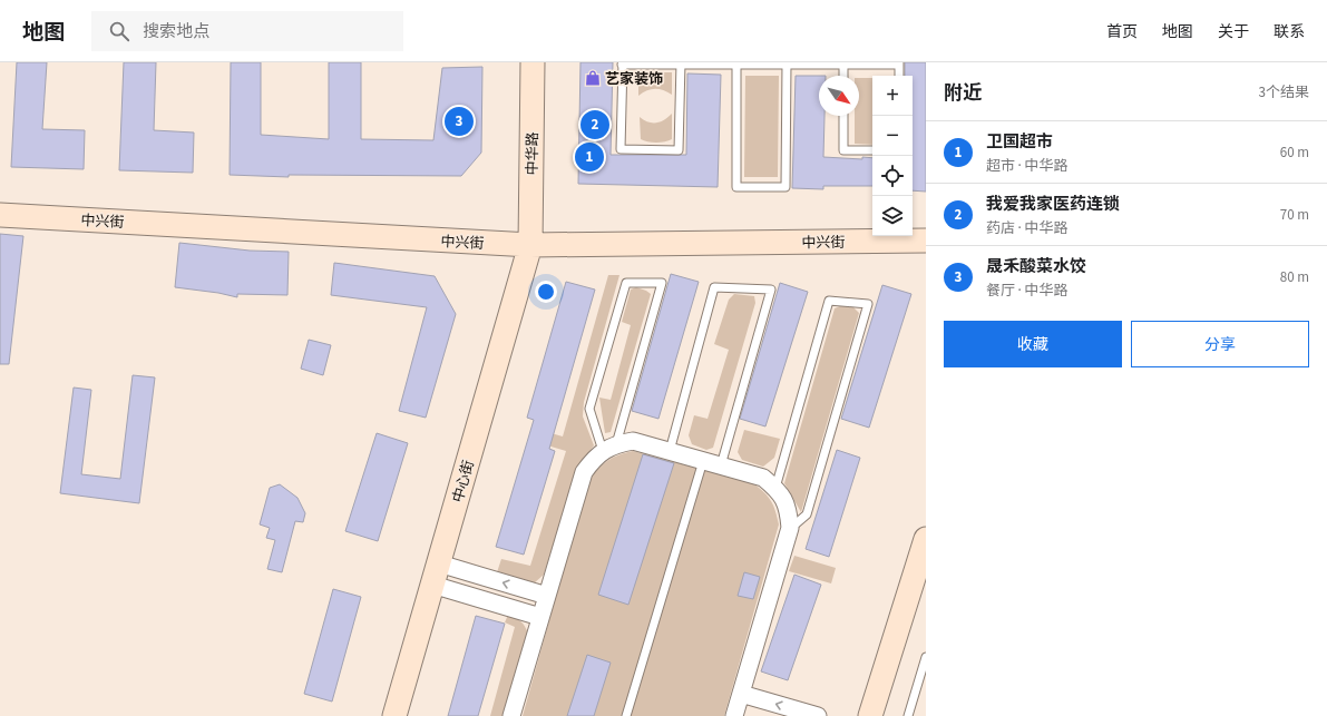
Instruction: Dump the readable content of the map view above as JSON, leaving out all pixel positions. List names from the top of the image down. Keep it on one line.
{"streets":{"street":["中华路","中兴街","中心街"]},"crossings":[["中华路","中兴街"],["中华路","中心街"],["中兴街","中心街"]],"places":{"shop":["艺家装饰"]},"north":"bottom right","page":{"header":"地图","search":"搜索地点","nav":["首页","地图","关于","联系"],"heading":["附近","3个结果"],"map_buttons":["+","−"],"pins":["3","2","1"],"list":[{"mark":"1","name":"卫国超市","note":"超市 · 中华路","value":"60 m"},{"mark":"2","name":"我爱我家医药连锁","note":"药店 · 中华路","value":"70 m"},{"mark":"3","name":"晟禾酸菜水饺","note":"餐厅 · 中华路","value":"80 m"}],"buttons":["收藏","分享"]}}
